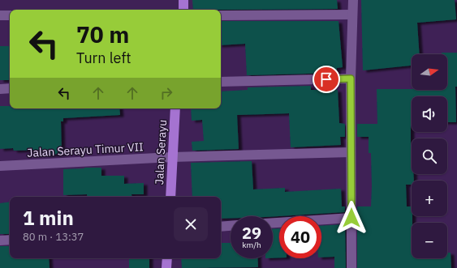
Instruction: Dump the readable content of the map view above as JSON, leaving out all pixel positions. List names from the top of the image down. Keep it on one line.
{"streets":{"main road":["Jalan Serayu"],"street":["Jalan Serayu Timur VII"]},"crossings":[["Jalan Serayu Timur VII","Jalan Serayu"]],"north":"right","page":{"turn":["70 m","Turn left"],"map_buttons":["+","−"],"heading":["1 min","80 m · 13:37"],"speed":"29 km/h","limit":"40"}}
